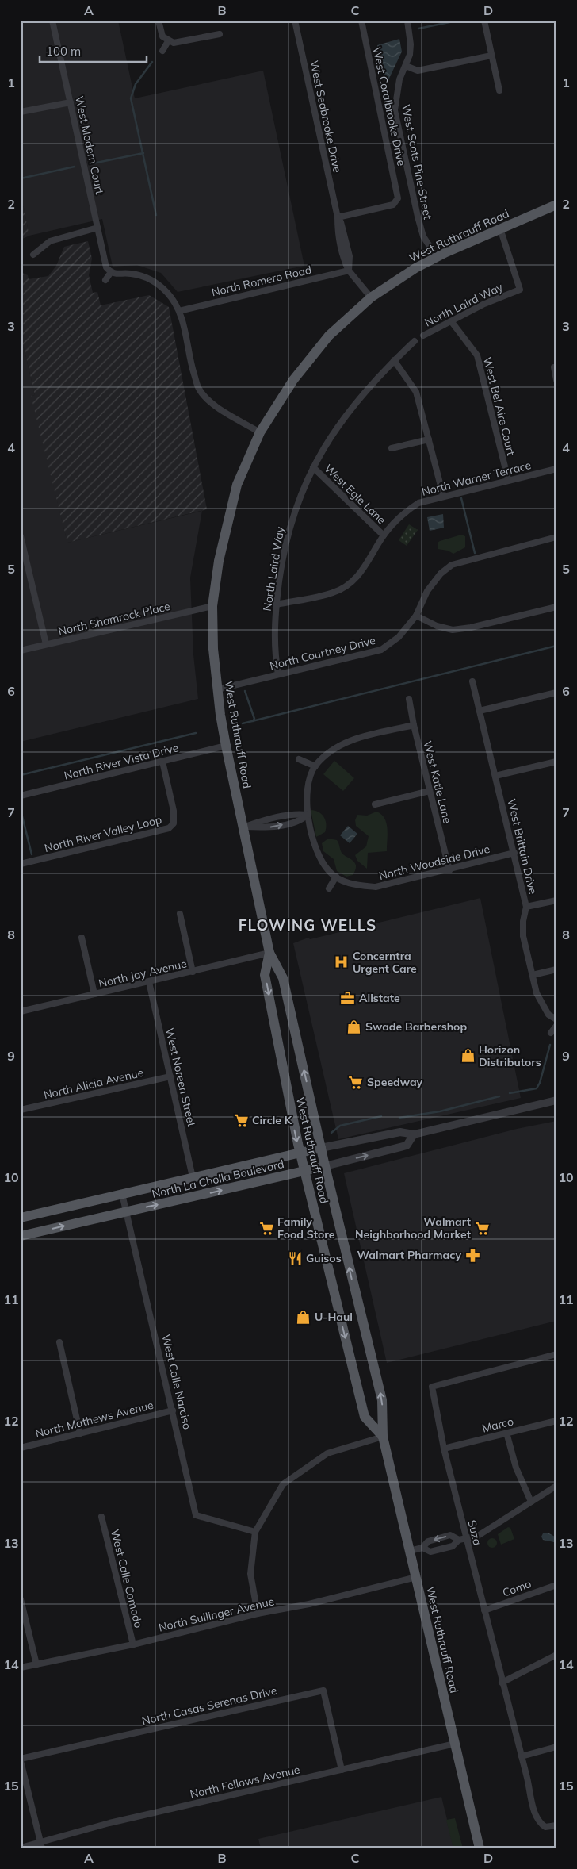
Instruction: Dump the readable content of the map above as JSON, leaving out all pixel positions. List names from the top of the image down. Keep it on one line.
{"streets":{"main road":["West Ruthrauff Road","North La Cholla Boulevard"],"street":["West Coralbrooke Drive","West Seabrooke Drive","West Modern Court","West Scots Pine Street","North Romero Road","North Laird Way","West Bel Aire Court","North Warner Terrace","West Egle Lane","North Shamrock Place","North Courtney Drive","North River Vista Drive","West Katie Lane","North River Valley Loop","West Brittain Drive","North Woodside Drive","North Jay Avenue","West Noreen Street","North Alicia Avenue","West Calle Narciso","North Mathews Avenue","Marco","Suza","West Calle Comodo","Como","North Sullinger Avenue","North Casas Serenas Drive","North Fellows Avenue"]},"crossings":[["West Coralbrooke Drive","West Seabrooke Drive"],["West Seabrooke Drive","North Romero Road"],["West Scots Pine Street","West Ruthrauff Road"],["West Ruthrauff Road","North Laird Way"],["West Ruthrauff Road","North Shamrock Place"],["West Ruthrauff Road","North Courtney Drive"],["West Ruthrauff Road","North River Vista Drive"],["West Ruthrauff Road","North Jay Avenue"],["West Ruthrauff Road","North La Cholla Boulevard"],["West Ruthrauff Road","North Sullinger Avenue"],["West Ruthrauff Road","North Fellows Avenue"],["North Laird Way","West Bel Aire Court"],["North Laird Way","North Warner Terrace"],["North Laird Way","West Egle Lane"],["North Laird Way","North Courtney Drive"],["West Bel Aire Court","North Warner Terrace"],["North Warner Terrace","West Egle Lane"],["North River Vista Drive","North River Valley Loop"],["West Katie Lane","North Woodside Drive"],["West Brittain Drive","North Woodside Drive"],["North Jay Avenue","West Noreen Street"],["West Noreen Street","North Alicia Avenue"],["West Noreen Street","North La Cholla Boulevard"],["North La Cholla Boulevard","West Calle Narciso"],["West Calle Narciso","North Mathews Avenue"],["Marco","Suza"],["Suza","Como"],["West Calle Comodo","North Sullinger Avenue"],["North Casas Serenas Drive","North Fellows Avenue"]],"one_way":["North La Cholla Boulevard"],"districts":["FLOWING WELLS"],"places":{"hospital":["Concerntra Urgent Care"],"office":["Allstate"],"shop":["Swade Barbershop","Horizon Distributors","U-Haul"],"supermarket":["Speedway","Circle K","Family Food Store","Walmart Neighborhood Market"],"pharmacy":["Walmart Pharmacy"],"restaurant":["Guisos"]},"scale_bar":"100 m","grid":{"columns":["A","B","C","D"],"rows":["1","2","3","4","5","6","7","8","9","10","11","12","13","14","15"]}}
